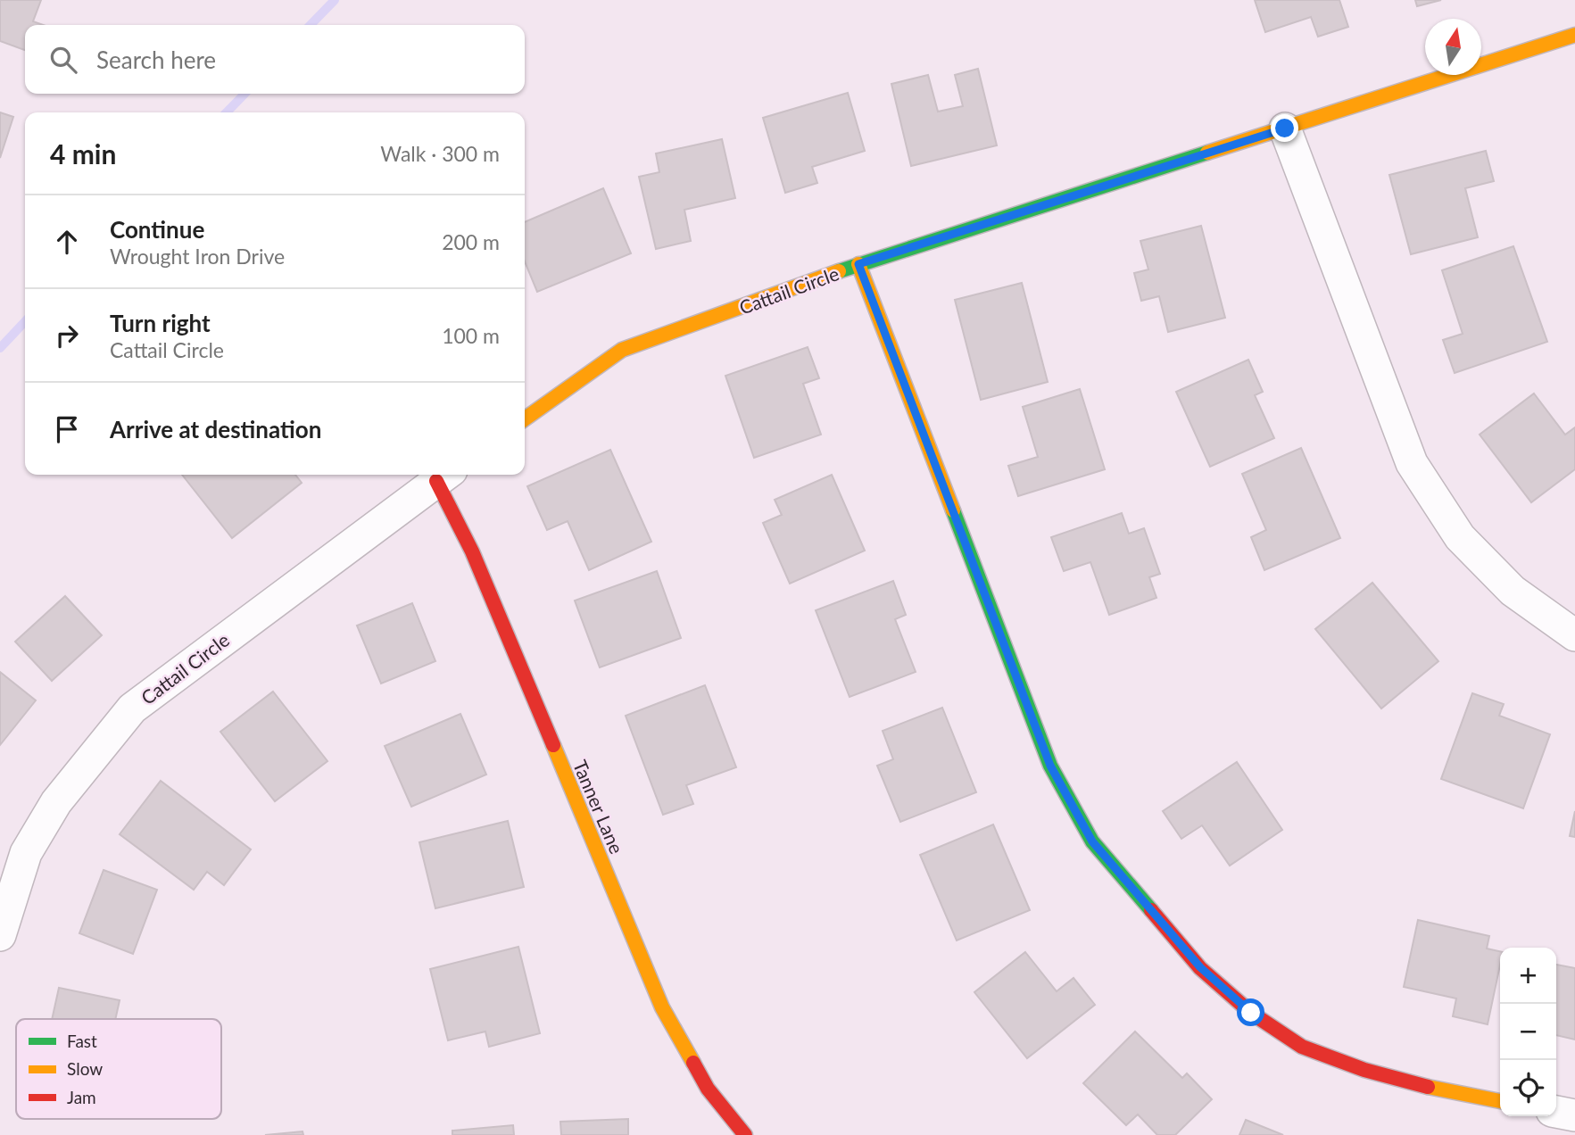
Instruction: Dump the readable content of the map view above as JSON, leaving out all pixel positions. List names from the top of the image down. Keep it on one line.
{"streets":{"street":["Cattail Circle","Tanner Lane"]},"crossings":[["Cattail Circle","Tanner Lane"]],"legend":["Fast","Slow","Jam"],"north":"top","page":{"search":"Search here","heading":["4 min","Walk · 300 m"],"list":[["Continue","Wrought Iron Drive","200 m"],["Turn right","Cattail Circle","100 m"],"Arrive at destination"],"map_buttons":["+","−"]}}
